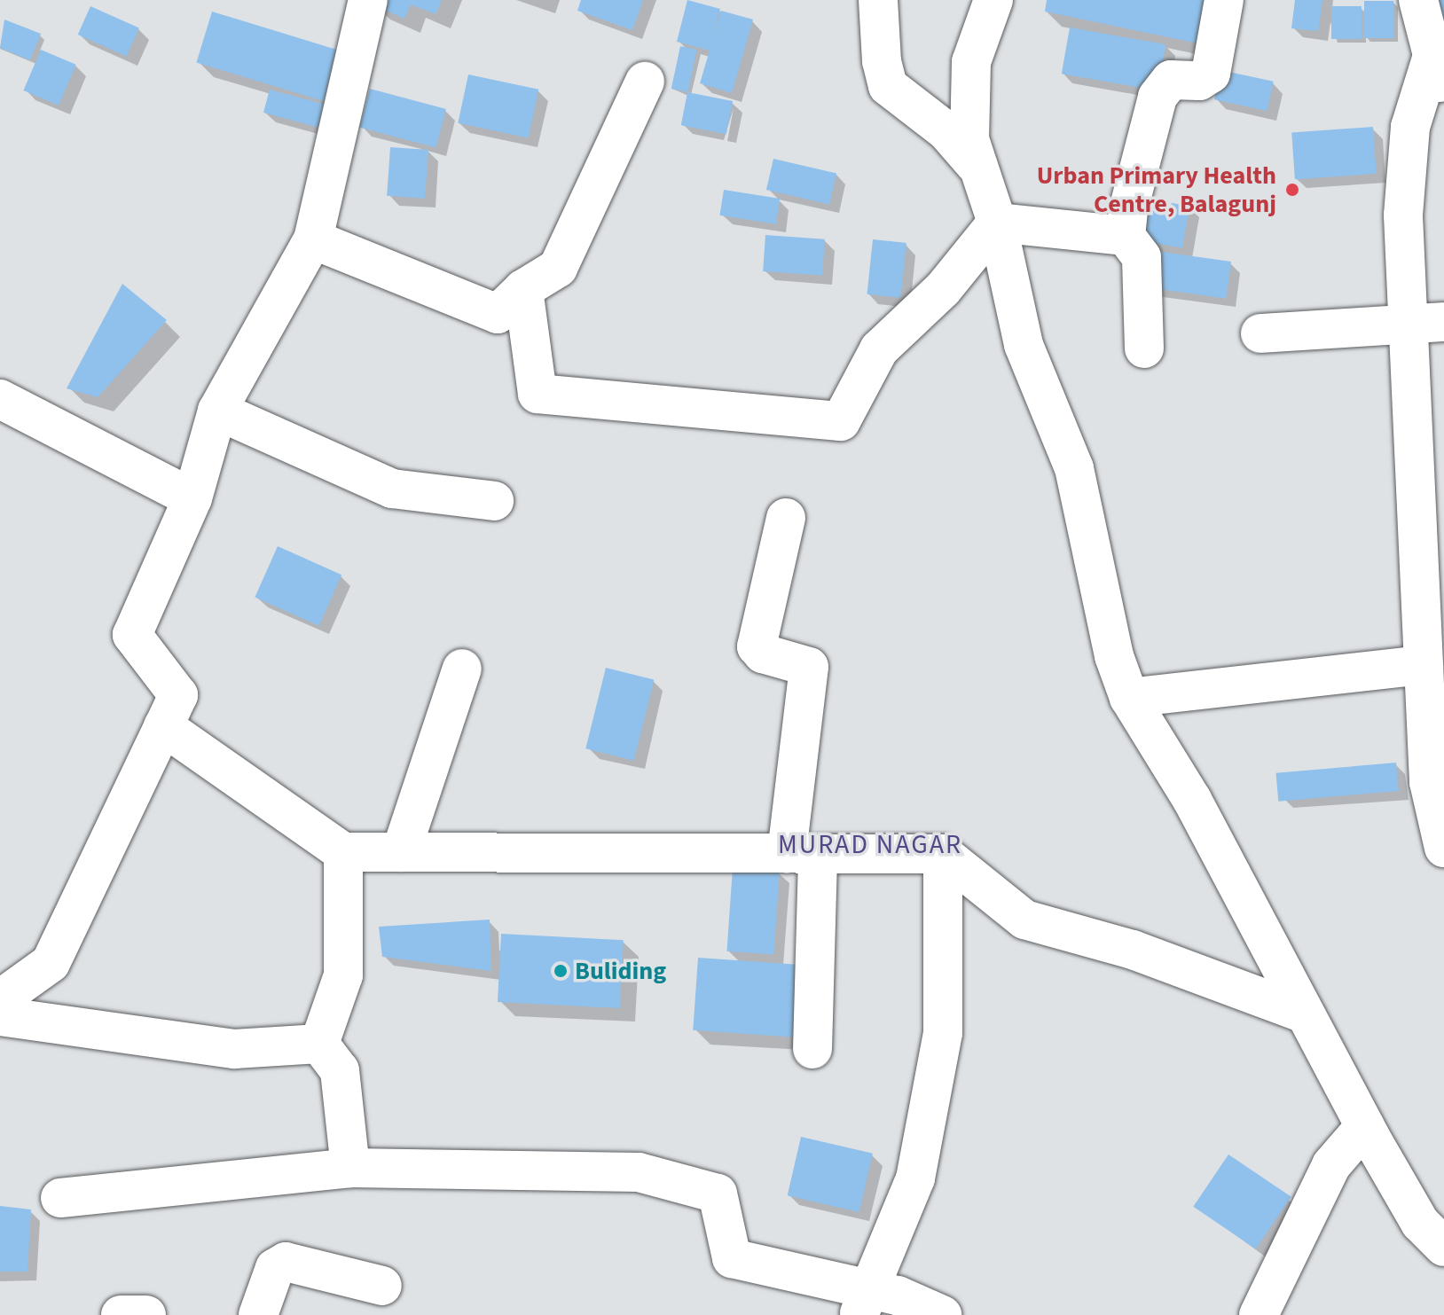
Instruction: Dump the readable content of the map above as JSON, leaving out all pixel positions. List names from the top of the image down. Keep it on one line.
{"districts":["MURAD NAGAR"],"places":["Urban Primary Health Centre, Balagunj","Buliding"]}
